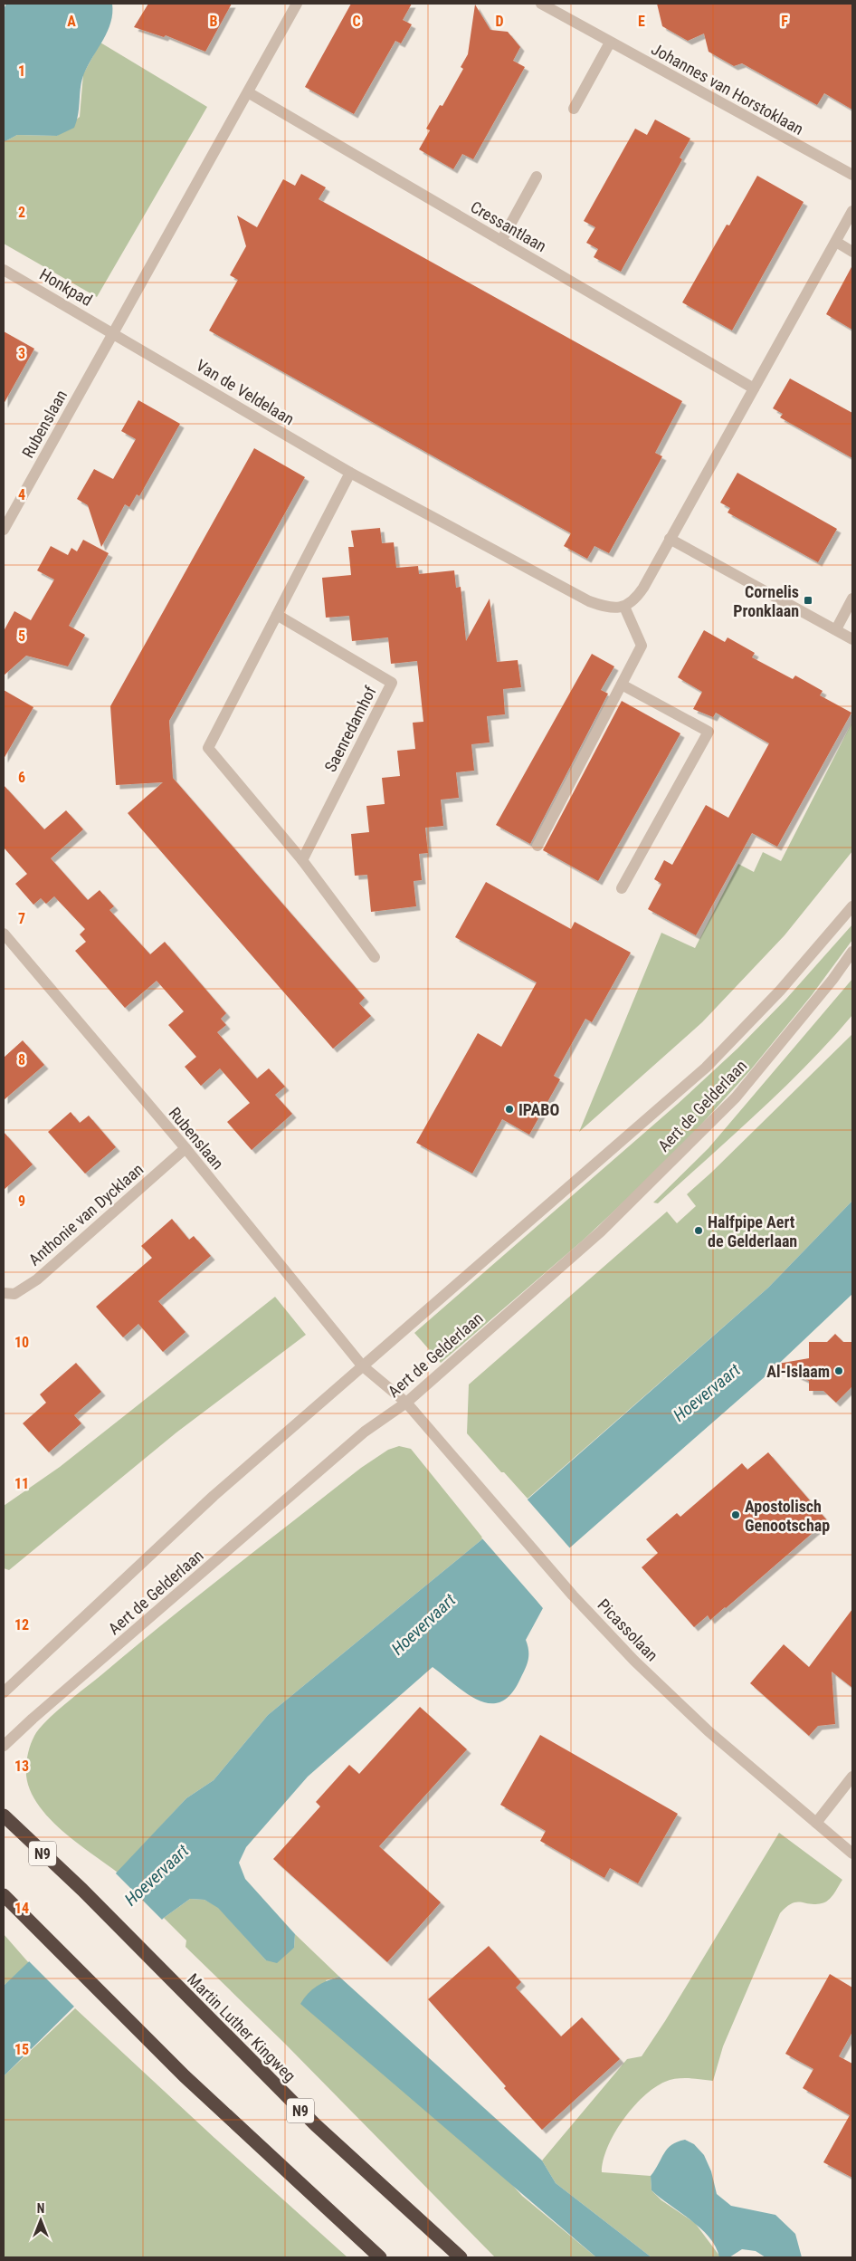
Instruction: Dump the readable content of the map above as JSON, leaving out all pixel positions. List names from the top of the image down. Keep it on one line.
{"streets":{"highway":["N9","Martin Luther Kingweg"],"street":["Johannes van Horstoklaan","Cressantlaan","Honkpad","Van de Veldelaan","Rubenslaan","Saenredamhof","Aert de Gelderlaan","Anthonie van Dycklaan","Picassolaan"]},"crossings":[["Honkpad","Van de Veldelaan"],["Honkpad","Rubenslaan"],["Van de Veldelaan","Rubenslaan"],["Rubenslaan","Aert de Gelderlaan"],["Rubenslaan","Anthonie van Dycklaan"],["Rubenslaan","Picassolaan"],["Aert de Gelderlaan","Picassolaan"]],"water":["Hoevervaart"],"places":{"transit":["Cornelis Pronklaan"],"other":["IPABO","Halfpipe Aert de Gelderlaan","Al-Islaam","Apostolisch Genootschap"]},"north":"top","grid":{"columns":["A","B","C","D","E","F"],"rows":["1","2","3","4","5","6","7","8","9","10","11","12","13","14","15"]}}
